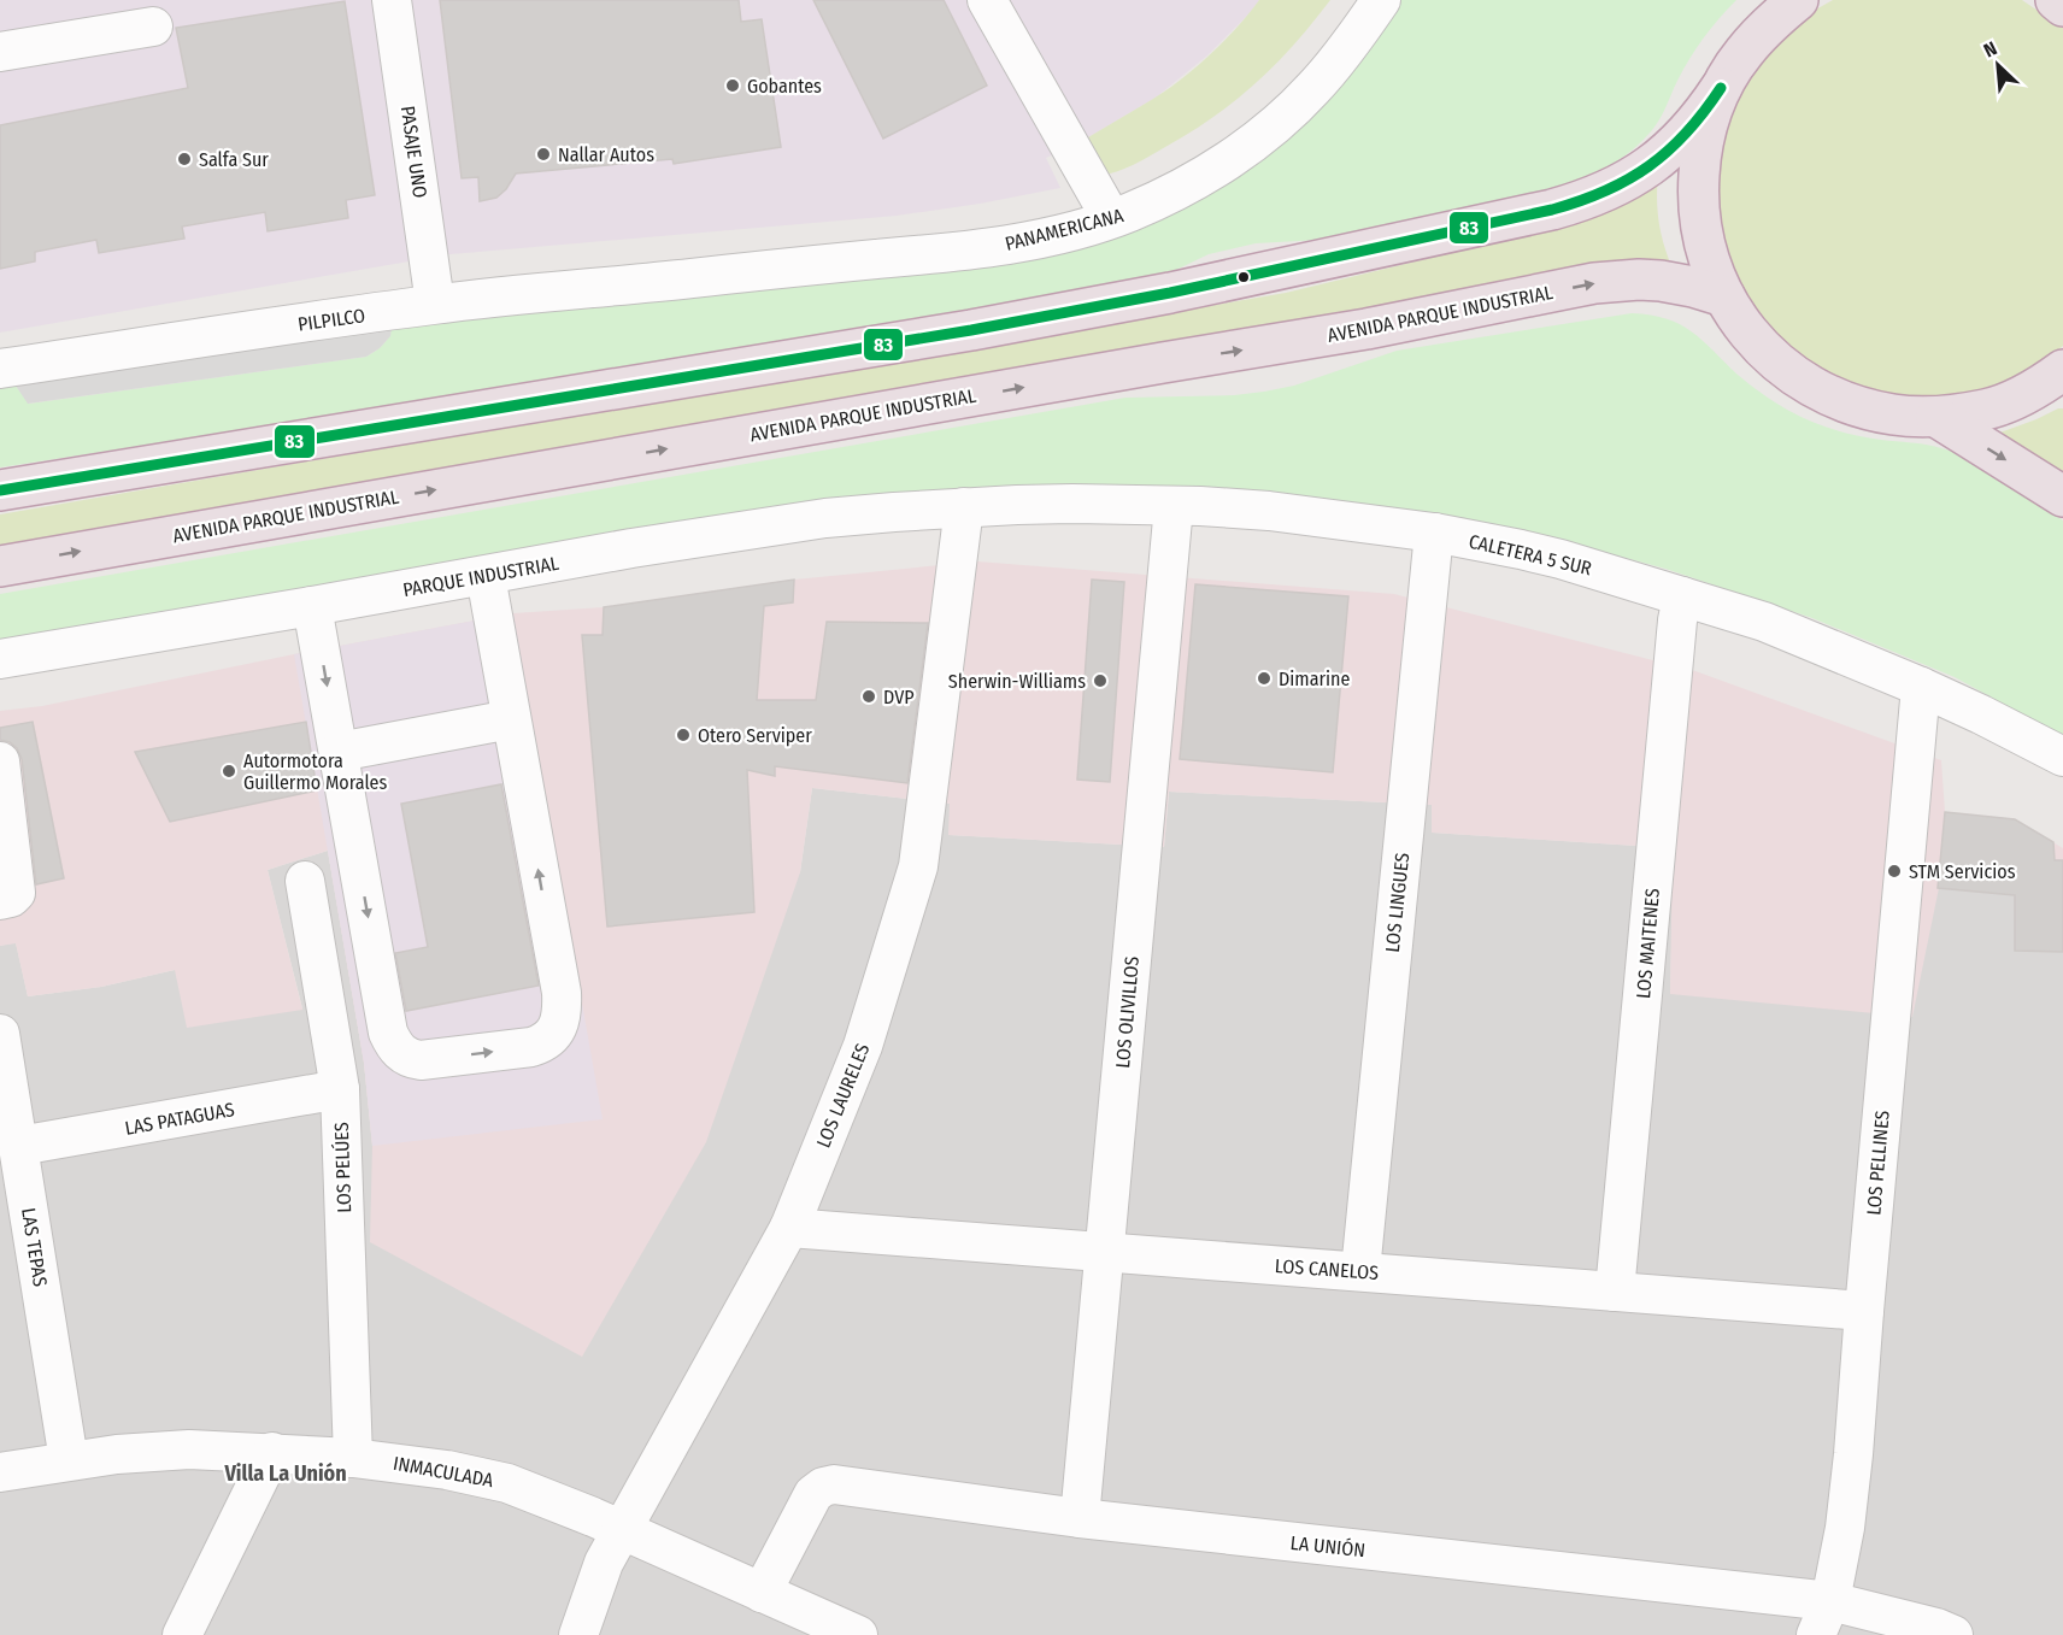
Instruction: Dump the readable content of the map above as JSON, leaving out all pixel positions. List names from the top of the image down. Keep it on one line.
{"streets":{"highway":["AVENIDA PARQUE INDUSTRIAL"],"street":["PASAJE UNO","PANAMERICANA","PILPILCO","CALETERA 5 SUR","PARQUE INDUSTRIAL","LOS LINGUES","LOS MAITENES","LOS OLIVILLOS","LOS LAURELES","LAS PATAGUAS","LOS PELLINES","LOS PELÚES","LAS TEPAS","LOS CANELOS","INMACULADA","LA UNIÓN"]},"crossings":[["PASAJE UNO","PILPILCO"],["PANAMERICANA","PILPILCO"],["CALETERA 5 SUR","PARQUE INDUSTRIAL"],["CALETERA 5 SUR","LOS LINGUES"],["CALETERA 5 SUR","LOS MAITENES"],["CALETERA 5 SUR","LOS OLIVILLOS"],["CALETERA 5 SUR","LOS LAURELES"],["CALETERA 5 SUR","LOS PELLINES"],["PARQUE INDUSTRIAL","LOS LAURELES"],["LOS LINGUES","LOS CANELOS"],["LOS MAITENES","LOS CANELOS"],["LOS OLIVILLOS","LOS CANELOS"],["LOS OLIVILLOS","LA UNIÓN"],["LOS LAURELES","LOS CANELOS"],["LOS LAURELES","INMACULADA"],["LAS PATAGUAS","LOS PELÚES"],["LAS PATAGUAS","LAS TEPAS"],["LOS PELLINES","LOS CANELOS"],["LOS PELLINES","LA UNIÓN"],["LOS PELÚES","INMACULADA"],["LAS TEPAS","INMACULADA"],["INMACULADA","LA UNIÓN"]],"districts":["Villa La Unión"],"places":["Gobantes","Nallar Autos","Salfa Sur","Dimarine","Sherwin-Williams","DVP","Otero Serviper","Autormotora Guillermo Morales","STM Servicios"],"lines":["transit line 83"],"north":"top left"}
